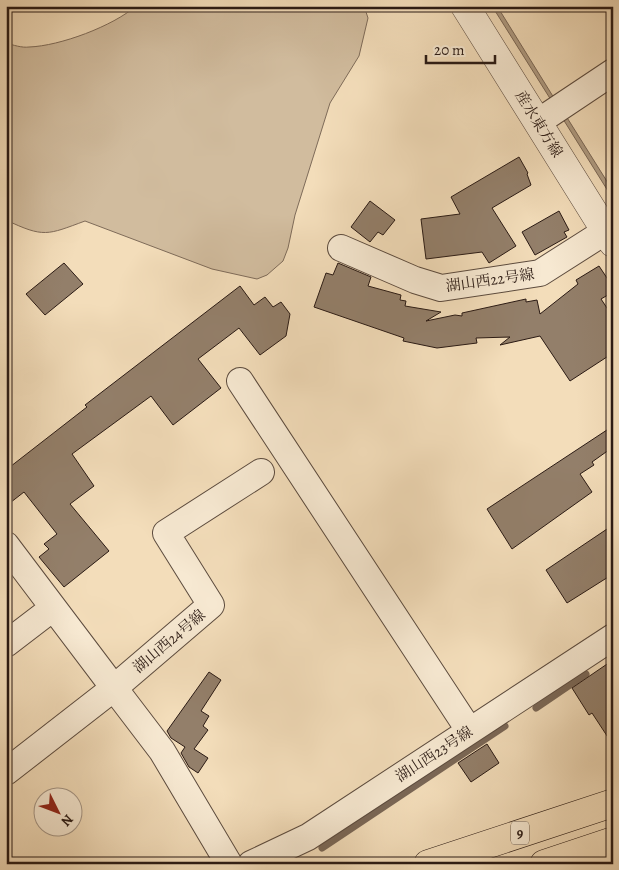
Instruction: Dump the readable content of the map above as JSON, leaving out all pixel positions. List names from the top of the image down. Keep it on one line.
{"streets":{"highway":["9"],"street":["産水東方線","湖山西22号線","湖山西24号線","湖山西23号線"]},"crossings":[["産水東方線","湖山西22号線"]],"scale_bar":"20 m","north":"bottom right"}
